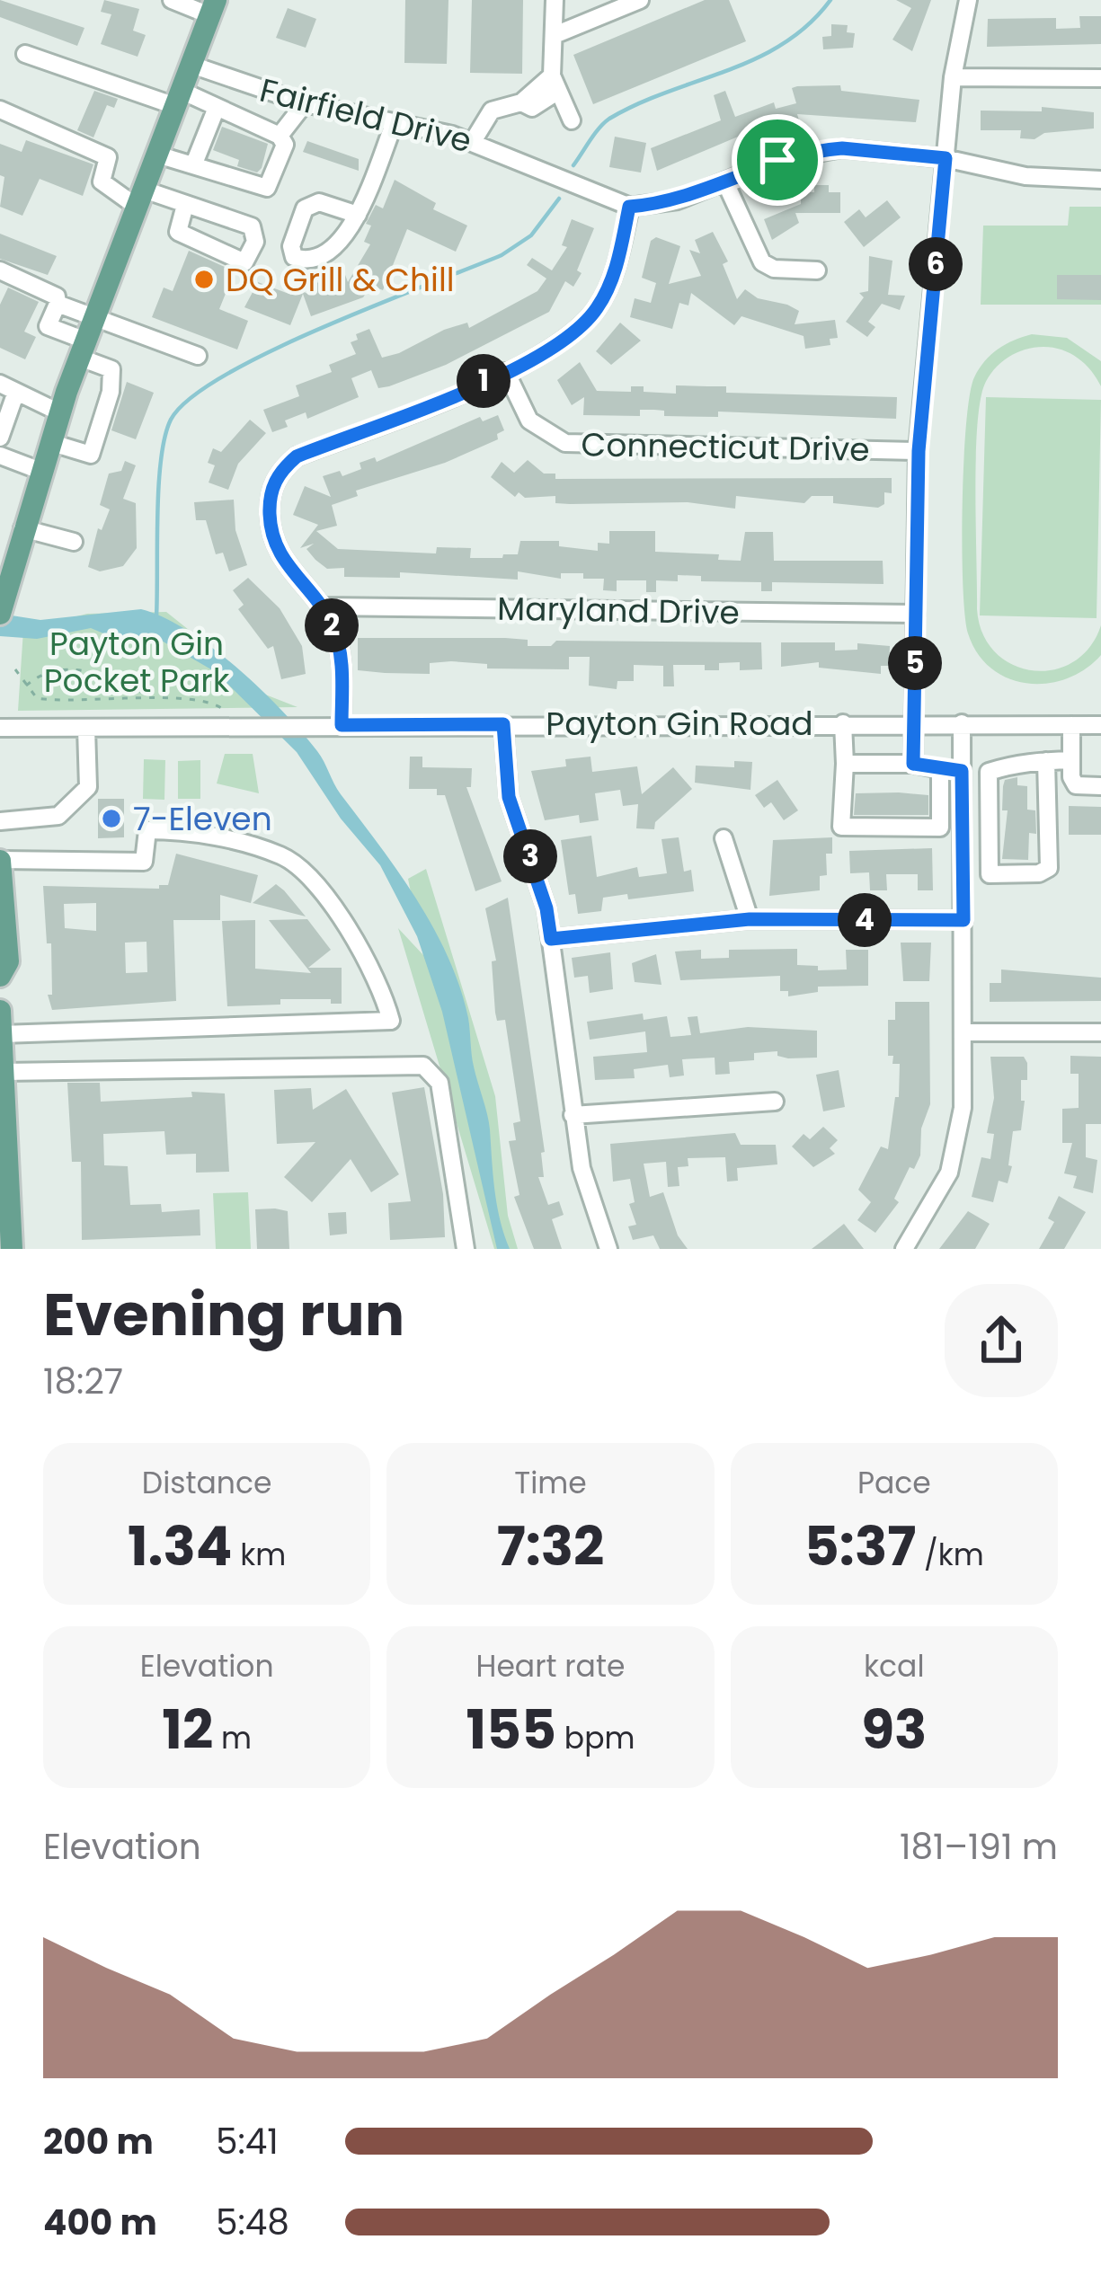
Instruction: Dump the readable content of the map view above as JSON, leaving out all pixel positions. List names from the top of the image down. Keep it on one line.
{"streets":{"street":["Fairfield Drive","Connecticut Drive","Maryland Drive","Payton Gin Road"]},"parks":["Payton Gin Pocket Park"],"places":["DQ Grill & Chill","7-Eleven"],"page":{"pins":["6","1","2","5","3","4"],"heading":["Evening run","18:27"],"stats":[["Distance","1.34 km"],["Time","7:32"],["Pace","5:37 /km"],["Elevation","12 m"],["Heart rate","155 bpm"],["kcal","93"]],"chart":["Elevation","181–191 m"],"list":[{"name":"200 m","note":"5:41"},{"name":"400 m","note":"5:48"}]}}
